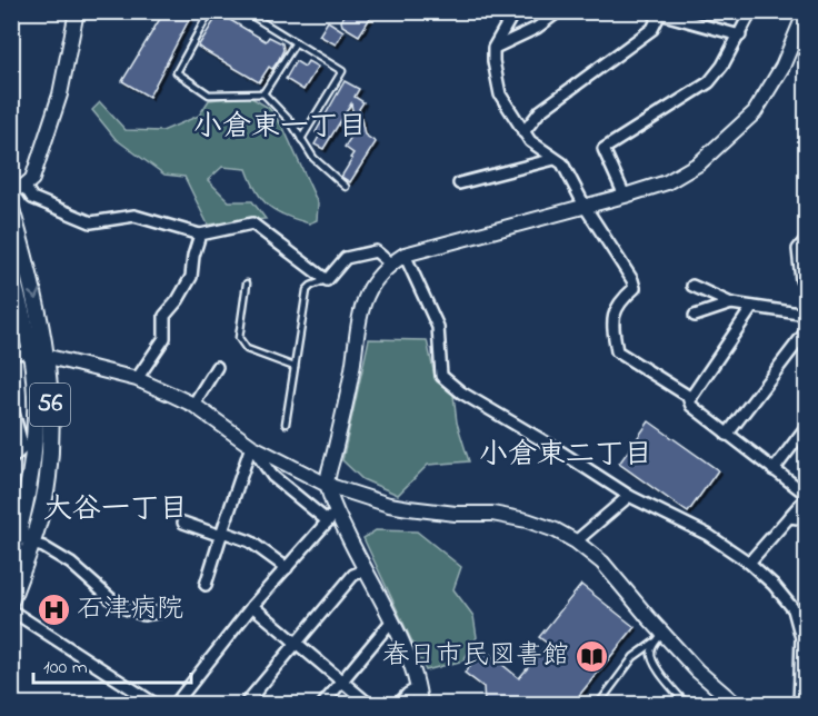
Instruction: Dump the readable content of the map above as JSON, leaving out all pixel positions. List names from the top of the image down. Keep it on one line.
{"streets":{"main road":["56"]},"districts":["小倉東一丁目","小倉東二丁目","大谷一丁目"],"places":{"hospital":["石津病院"],"library":["春日市民図書館"]},"scale_bar":"100 m"}
